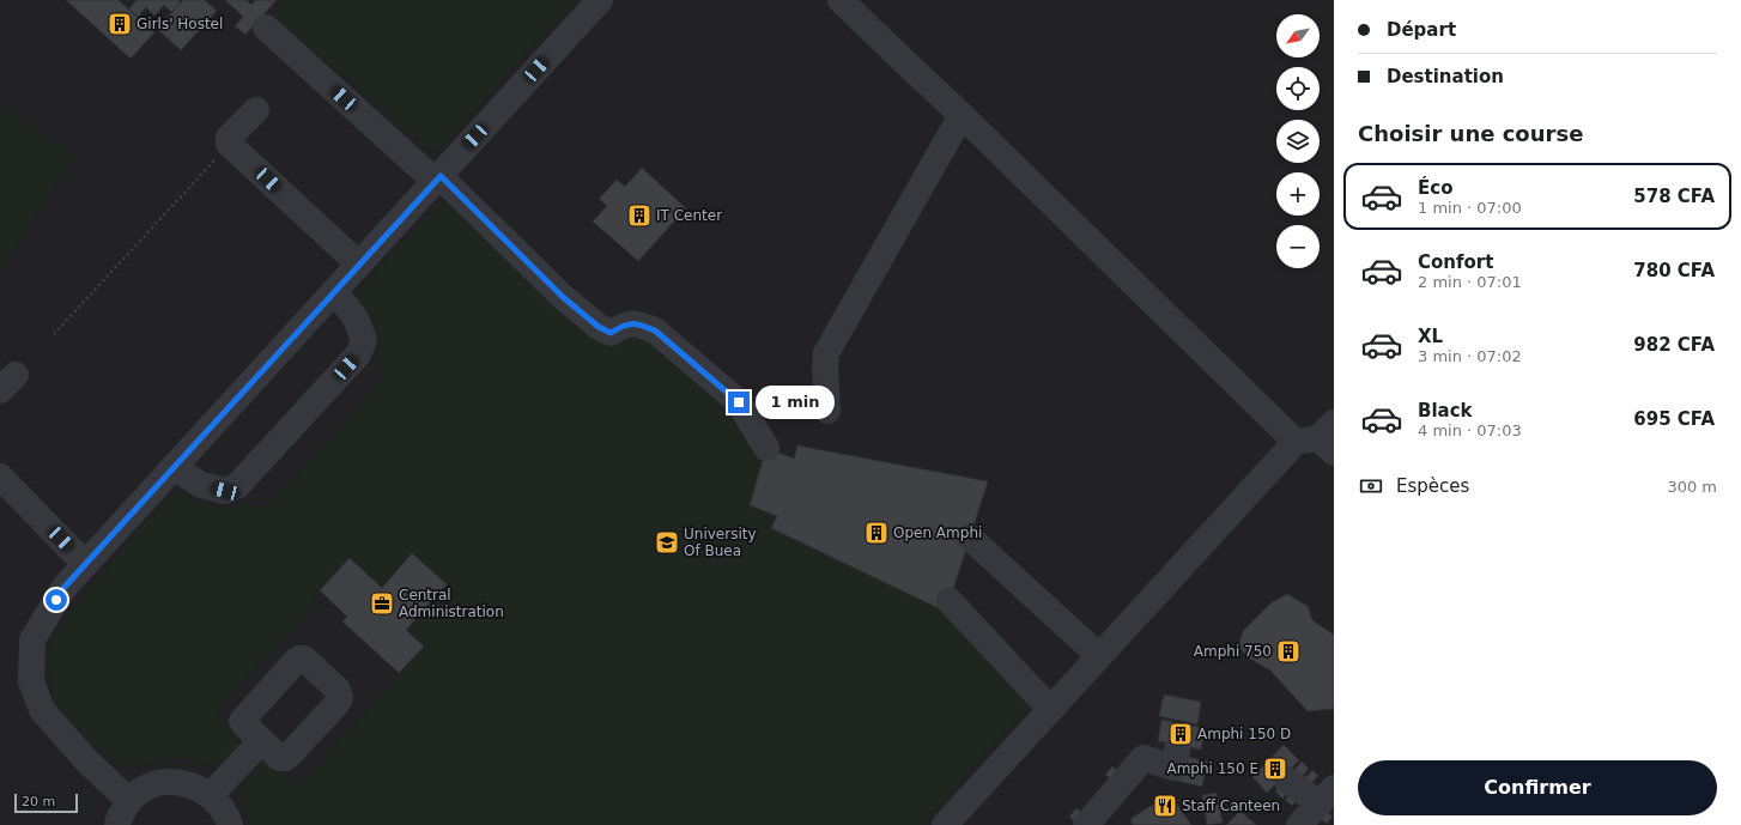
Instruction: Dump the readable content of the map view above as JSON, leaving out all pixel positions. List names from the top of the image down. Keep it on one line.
{"places":{"building":["Girls' Hostel","IT Center","Open Amphi","Amphi 750","Amphi 150 D","Amphi 150 E"],"school or university":["University Of Buea"],"office":["Central Administration"],"restaurant":["Staff Canteen"]},"scale_bar":"20 m","north":"bottom left","page":{"banner":["Départ","Destination"],"map_buttons":["+","−"],"heading":"Choisir une course","list":[{"name":"Éco","note":"1 min · 07:00","value":"578 CFA"},{"name":"Confort","note":"2 min · 07:01","value":"780 CFA"},{"name":"XL","note":"3 min · 07:02","value":"982 CFA"},{"name":"Black","note":"4 min · 07:03","value":"695 CFA"}],"bubble":"1 min","pay":["Espèces","300 m"],"buttons":"Confirmer","scale":"20 m"}}
